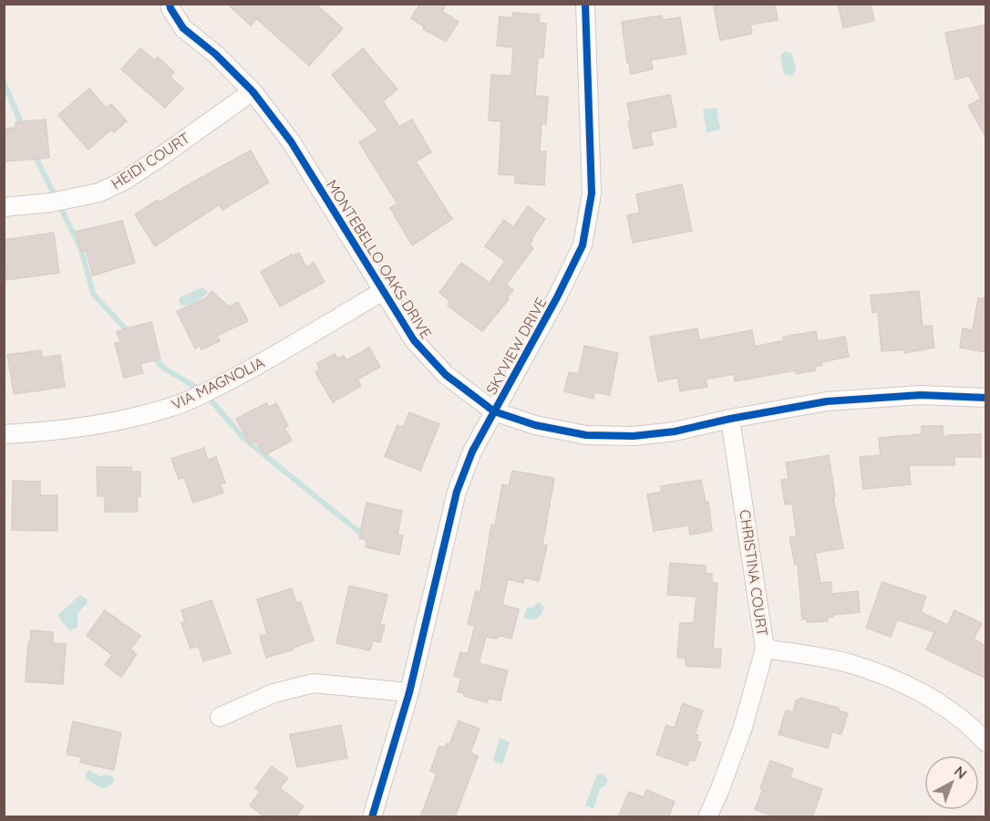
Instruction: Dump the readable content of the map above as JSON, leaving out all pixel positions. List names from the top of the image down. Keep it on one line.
{"streets":{"street":["HEIDI COURT","MONTEBELLO OAKS DRIVE","SKYVIEW DRIVE","VIA MAGNOLIA","CHRISTINA COURT"]},"crossings":[["HEIDI COURT","MONTEBELLO OAKS DRIVE"],["MONTEBELLO OAKS DRIVE","SKYVIEW DRIVE"],["MONTEBELLO OAKS DRIVE","VIA MAGNOLIA"],["MONTEBELLO OAKS DRIVE","CHRISTINA COURT"]],"north":"top right"}
